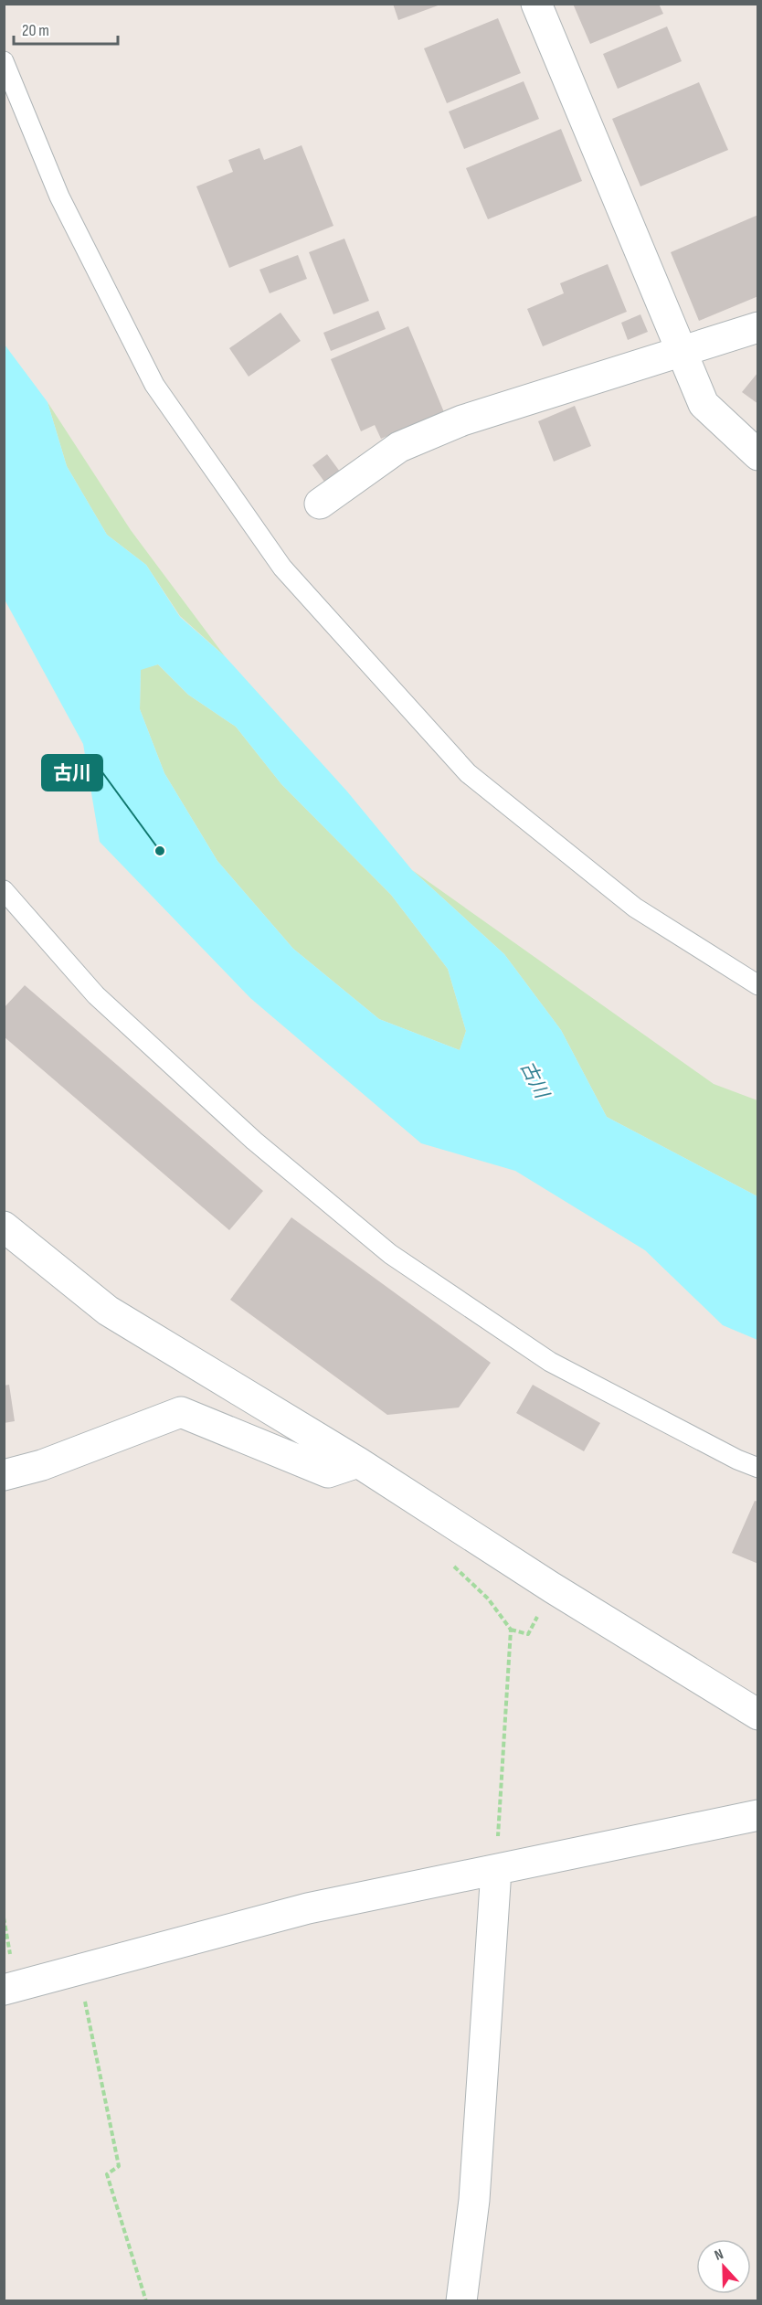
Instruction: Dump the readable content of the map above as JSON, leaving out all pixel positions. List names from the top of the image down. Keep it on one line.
{"water":["古川"],"places":["古川"],"scale_bar":"20 m","north":"top"}
